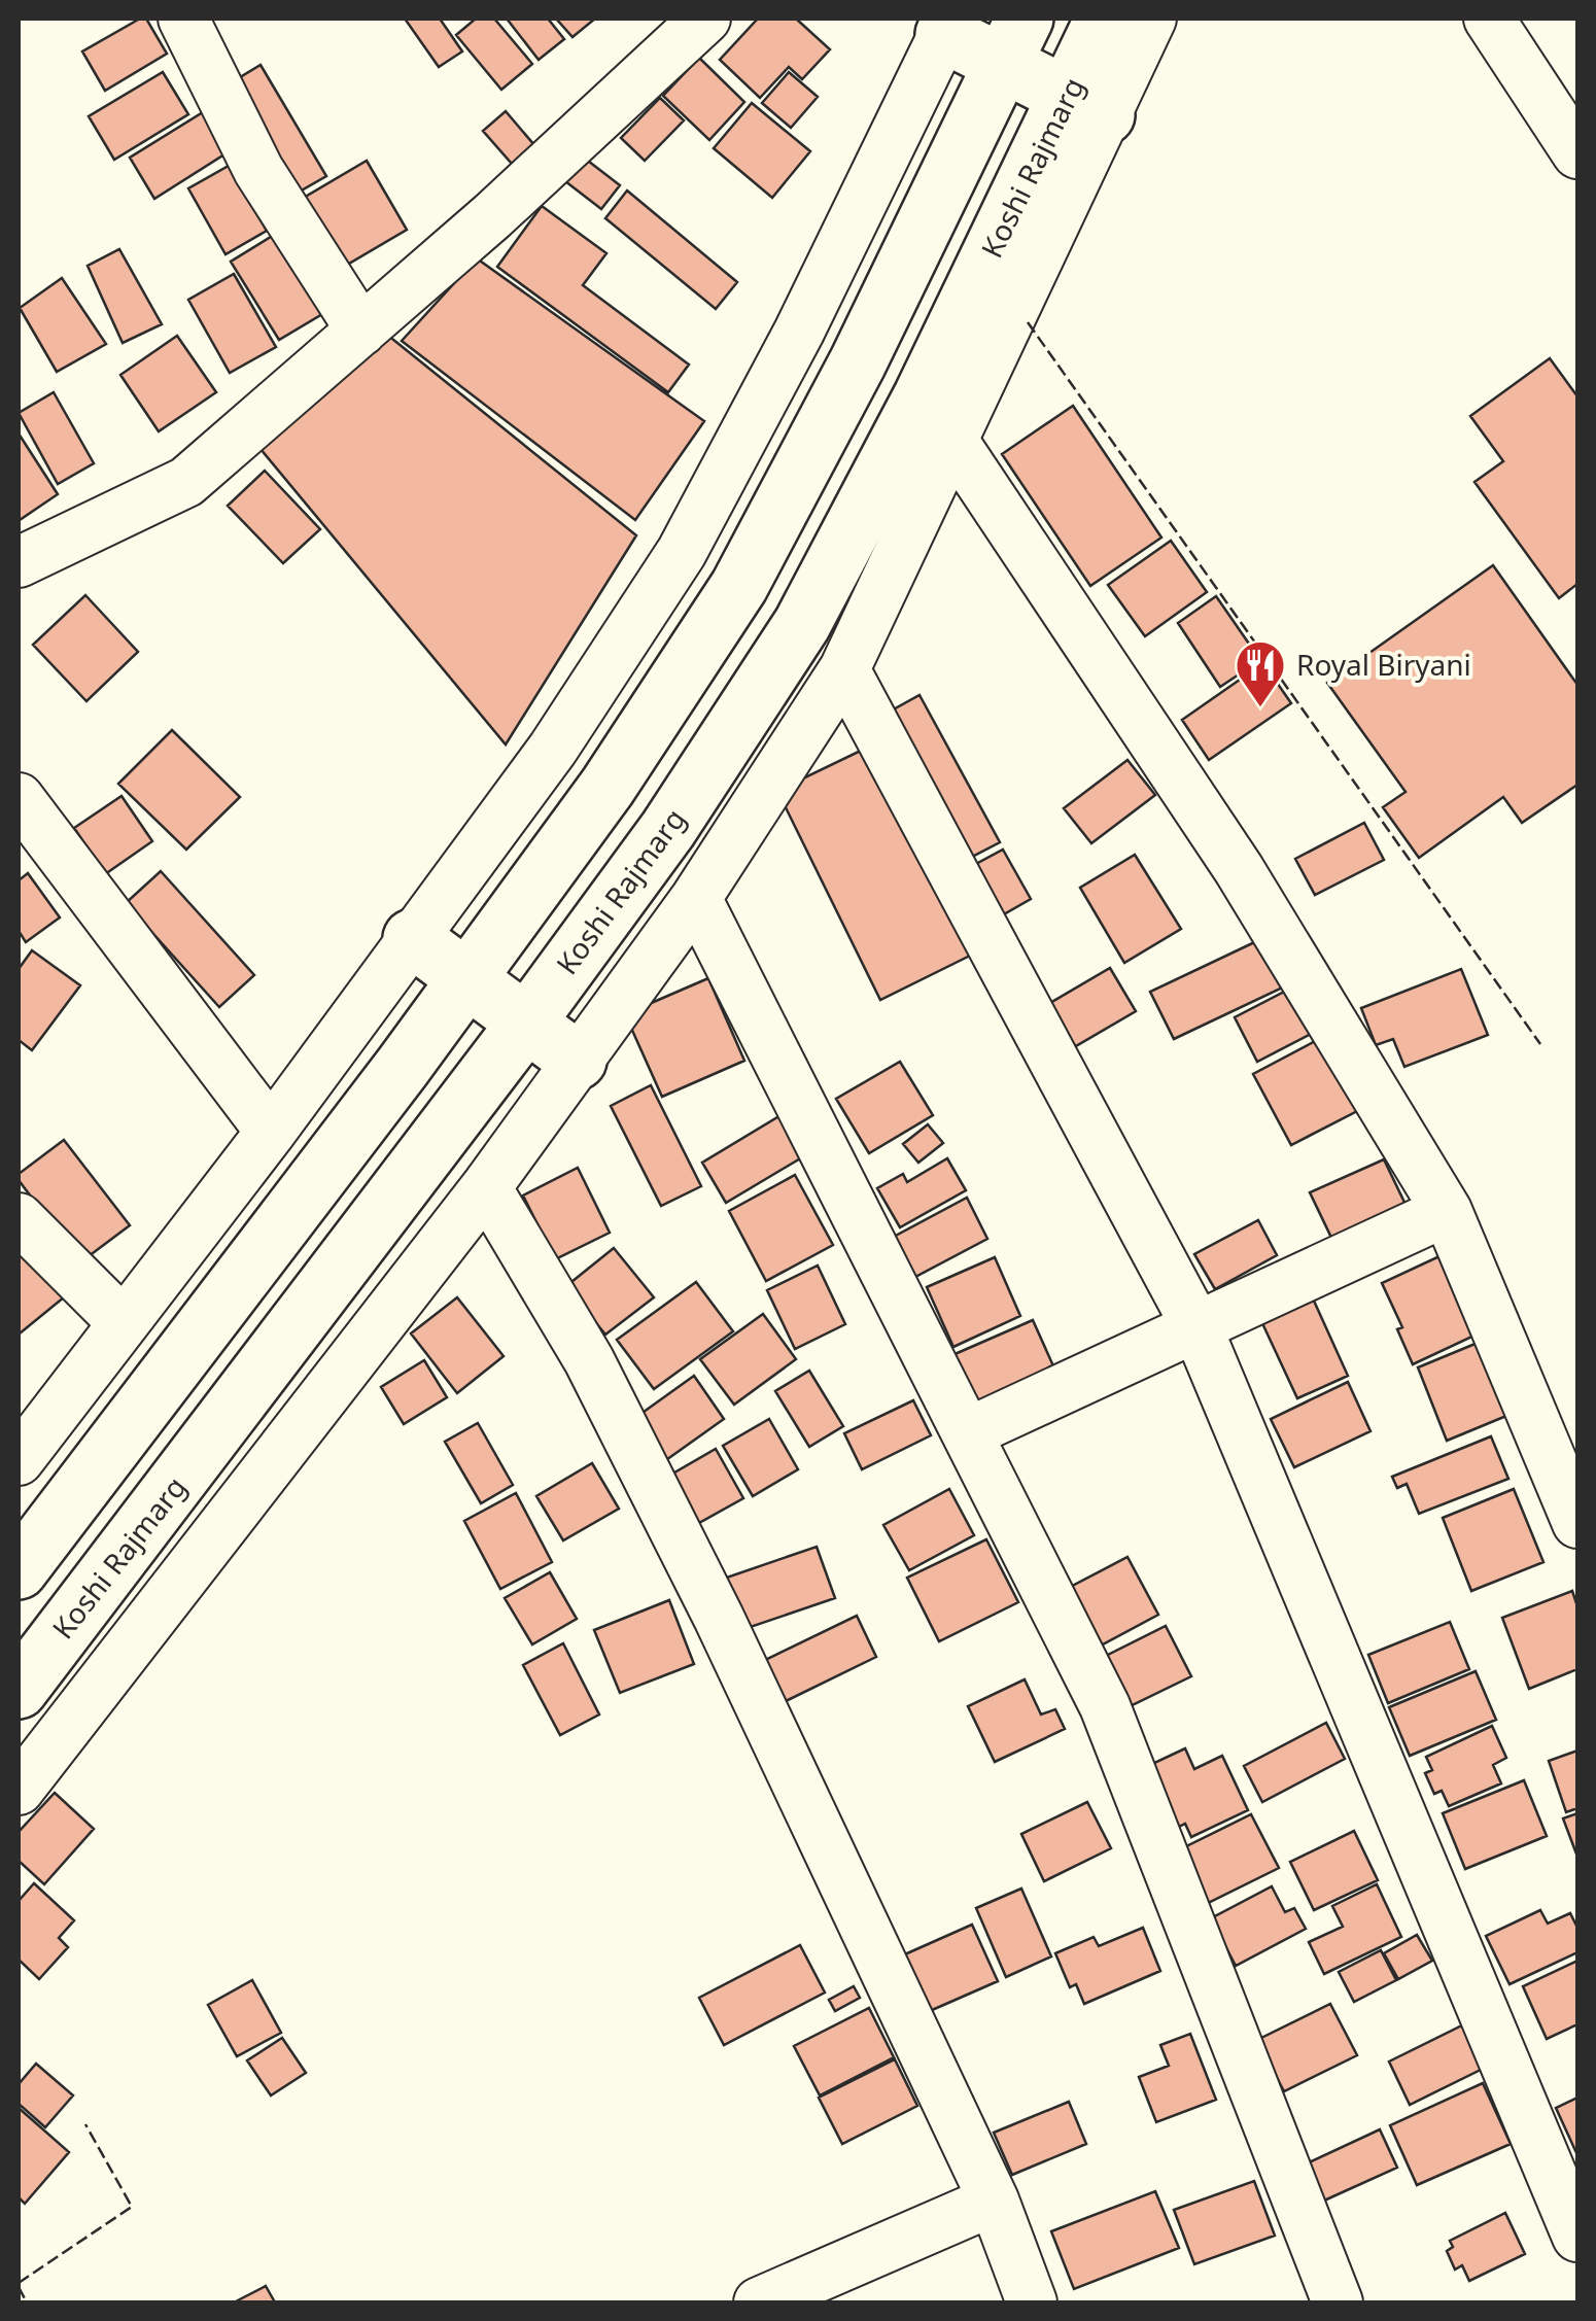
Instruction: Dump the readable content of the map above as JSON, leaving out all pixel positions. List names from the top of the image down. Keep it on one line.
{"streets":{"main road":["Koshi Rajmarg"]},"places":{"restaurant":["Royal Biryani"]}}
